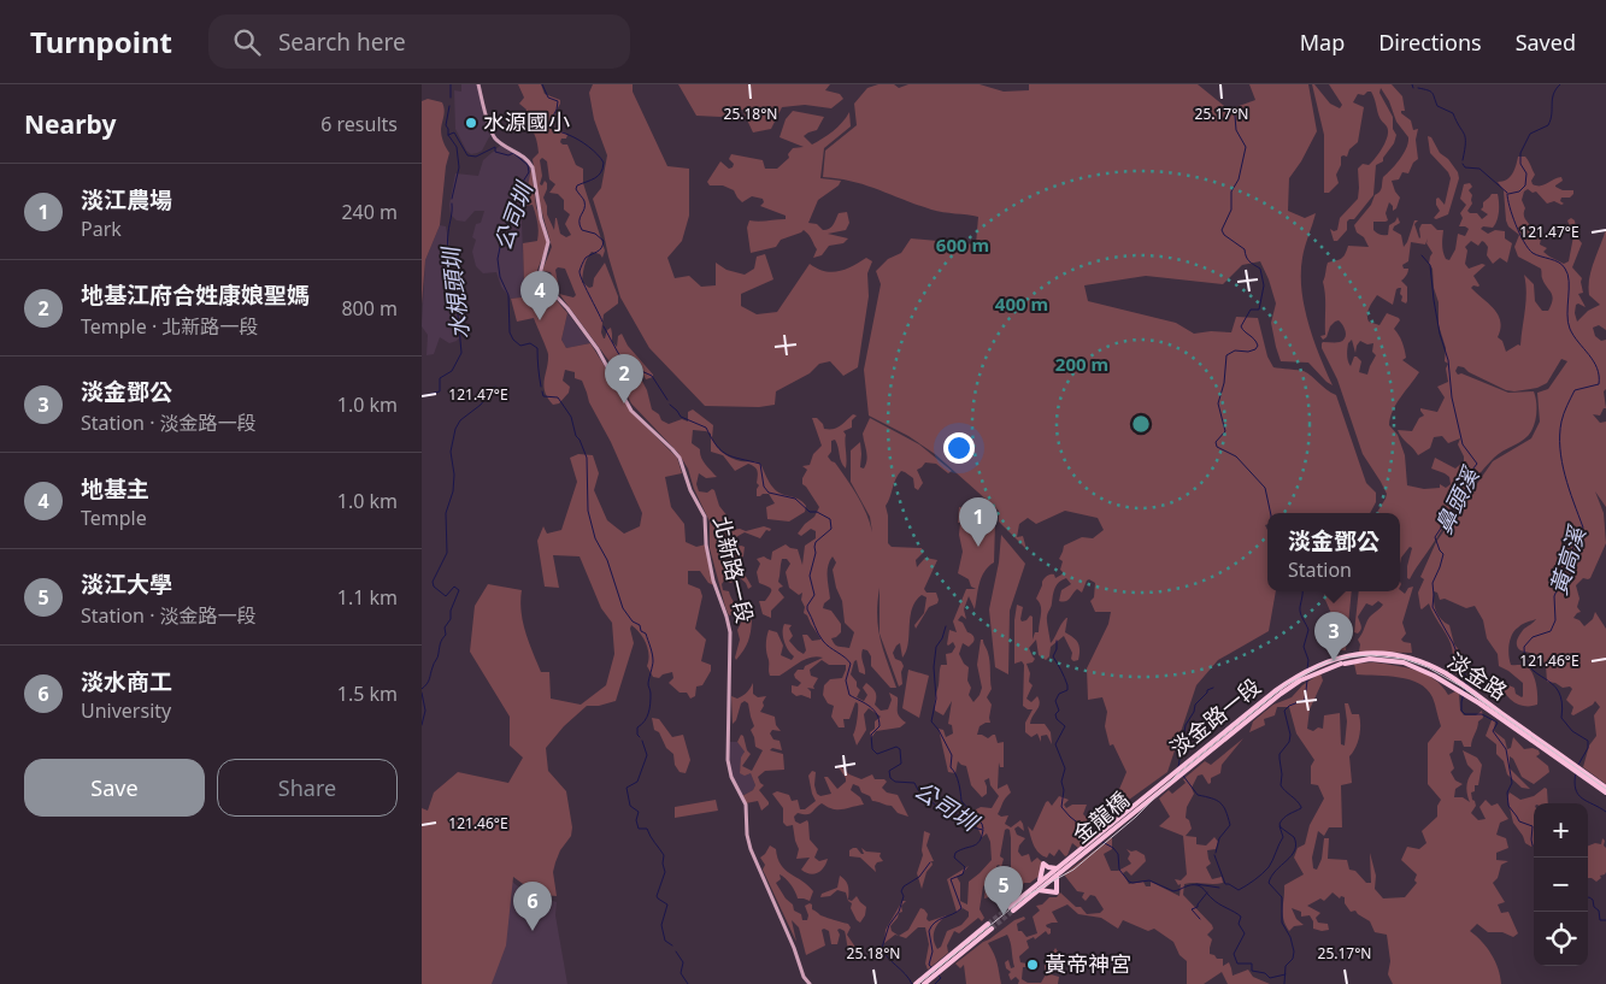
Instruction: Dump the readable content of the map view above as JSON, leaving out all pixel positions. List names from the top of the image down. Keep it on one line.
{"streets":{"main road":["北新路一段","淡金路","淡金路一段","金龍橋"]},"crossings":[["淡金路","淡金路一段"],["淡金路一段","金龍橋"]],"water":["公司圳","水梘頭圳","鼻頭溪","黃高溪"],"places":["水源國小","黃帝神宮"],"page":{"header":"Turnpoint","search":"Search here","nav":["Map","Directions","Saved"],"heading":["Nearby","6 results"],"list":[{"mark":"1","name":"淡江農場","note":"Park","value":"240 m"},{"mark":"2","name":"地基江府合姓康娘聖媽","note":"Temple · 北新路一段","value":"800 m"},{"mark":"3","name":"淡金鄧公","note":"Station · 淡金路一段","value":"1.0 km"},{"mark":"4","name":"地基主","note":"Temple","value":"1.0 km"},{"mark":"5","name":"淡江大學","note":"Station · 淡金路一段","value":"1.1 km"},{"mark":"6","name":"淡水商工","note":"University","value":"1.5 km"}],"pins":["4","2","1","3","5","6"],"popup":["淡金鄧公","Station"],"buttons":["Save","Share"],"map_buttons":["+","−"]},"coordinates":["25.18°N","25.17°N","121.47°E","121.46°E"],"rings":["600 m","400 m","200 m"]}
